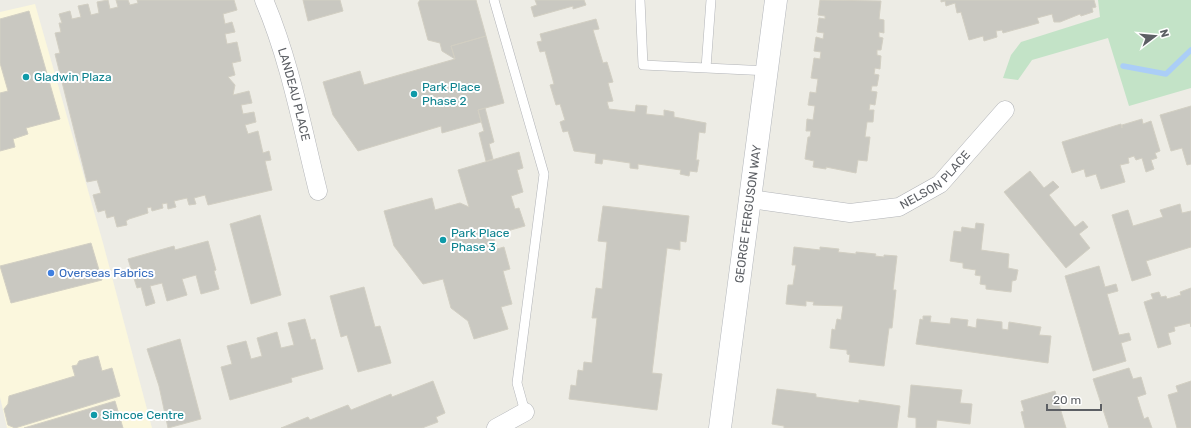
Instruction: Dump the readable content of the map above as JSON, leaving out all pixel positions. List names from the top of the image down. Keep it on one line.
{"streets":{"main road":["GEORGE FERGUSON WAY"],"street":["LANDEAU PLACE","NELSON PLACE"]},"crossings":[["NELSON PLACE","GEORGE FERGUSON WAY"]],"places":["Gladwin Plaza","Park Place Phase 2","Park Place Phase 3","Overseas Fabrics","Simcoe Centre"],"scale_bar":"20 m","north":"right"}
